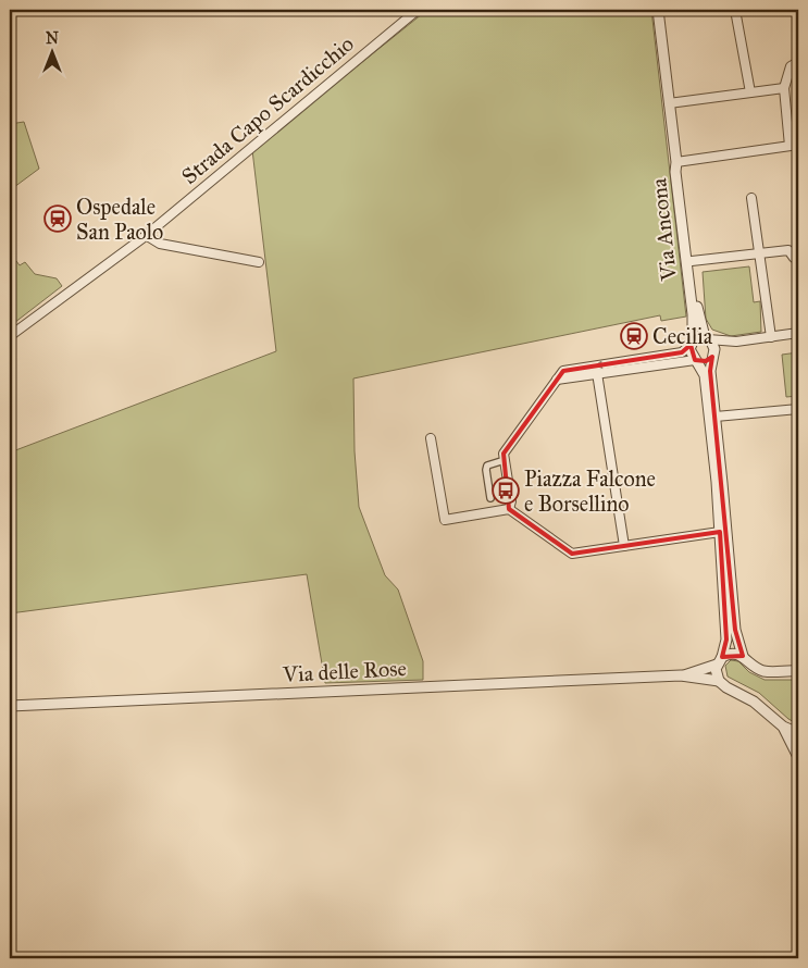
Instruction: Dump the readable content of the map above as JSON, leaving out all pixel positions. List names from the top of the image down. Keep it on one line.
{"streets":{"street":["Strada Capo Scardicchio","Via Ancona","Via delle Rose"]},"places":{"station":["Ospedale San Paolo","Cecilia"],"bus stop":["Piazza Falcone e Borsellino"]},"north":"top"}
